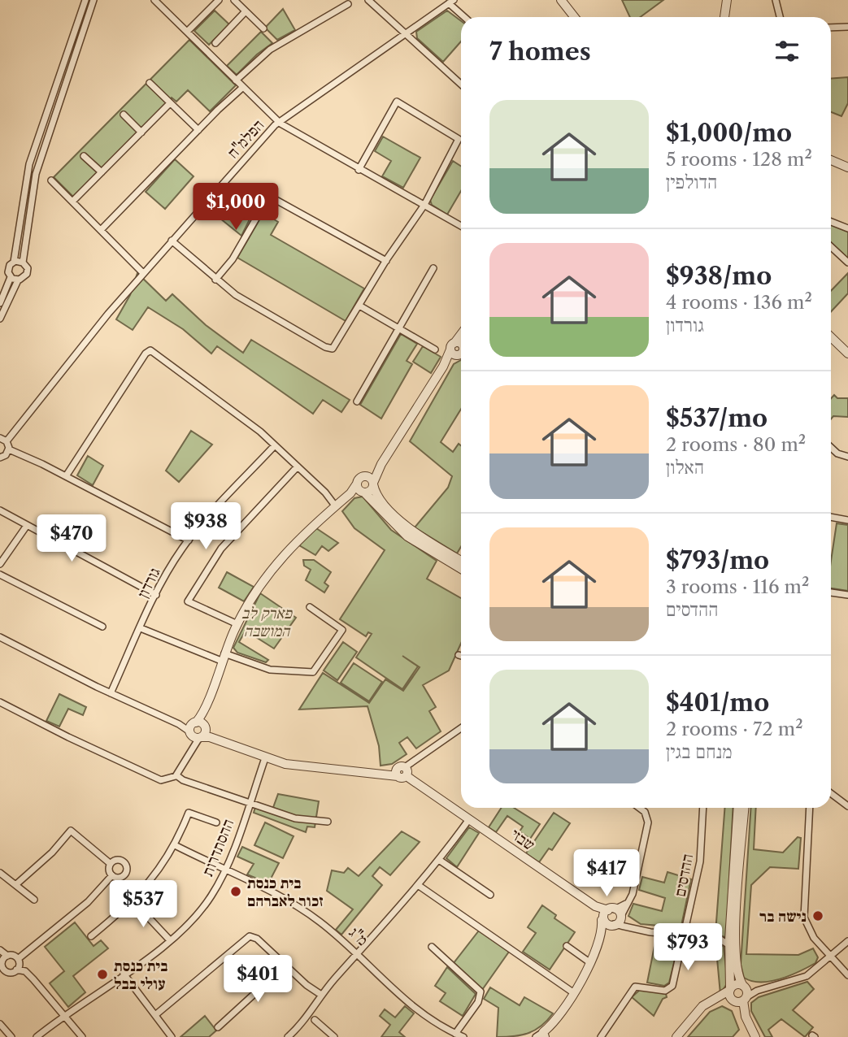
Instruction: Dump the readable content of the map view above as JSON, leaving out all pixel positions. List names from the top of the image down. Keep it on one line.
{"streets":{"street":["הפלמ\"ח","גורדון","שבזי","ההסתדרות","ההדסים","מ\"ג"]},"crossings":[["ההסתדרות","מ\"ג"]],"parks":["פארק לב המושבה"],"places":["בית כנסת זכור לאברהם","נישה בר","בית כנסת עולי בבל"],"page":{"heading":"7 homes","list":[{"name":"$1,000/mo","note":"5 rooms · 128 m² · הדולפין"},{"name":"$938/mo","note":"4 rooms · 136 m² · גורדון"},{"name":"$537/mo","note":"2 rooms · 80 m² · האלון"},{"name":"$793/mo","note":"3 rooms · 116 m² · ההדסים"},{"name":"$401/mo","note":"2 rooms · 72 m² · מנחם בגין"}],"price":["$1,000","$938","$470","$417","$537","$793","$401"]}}
